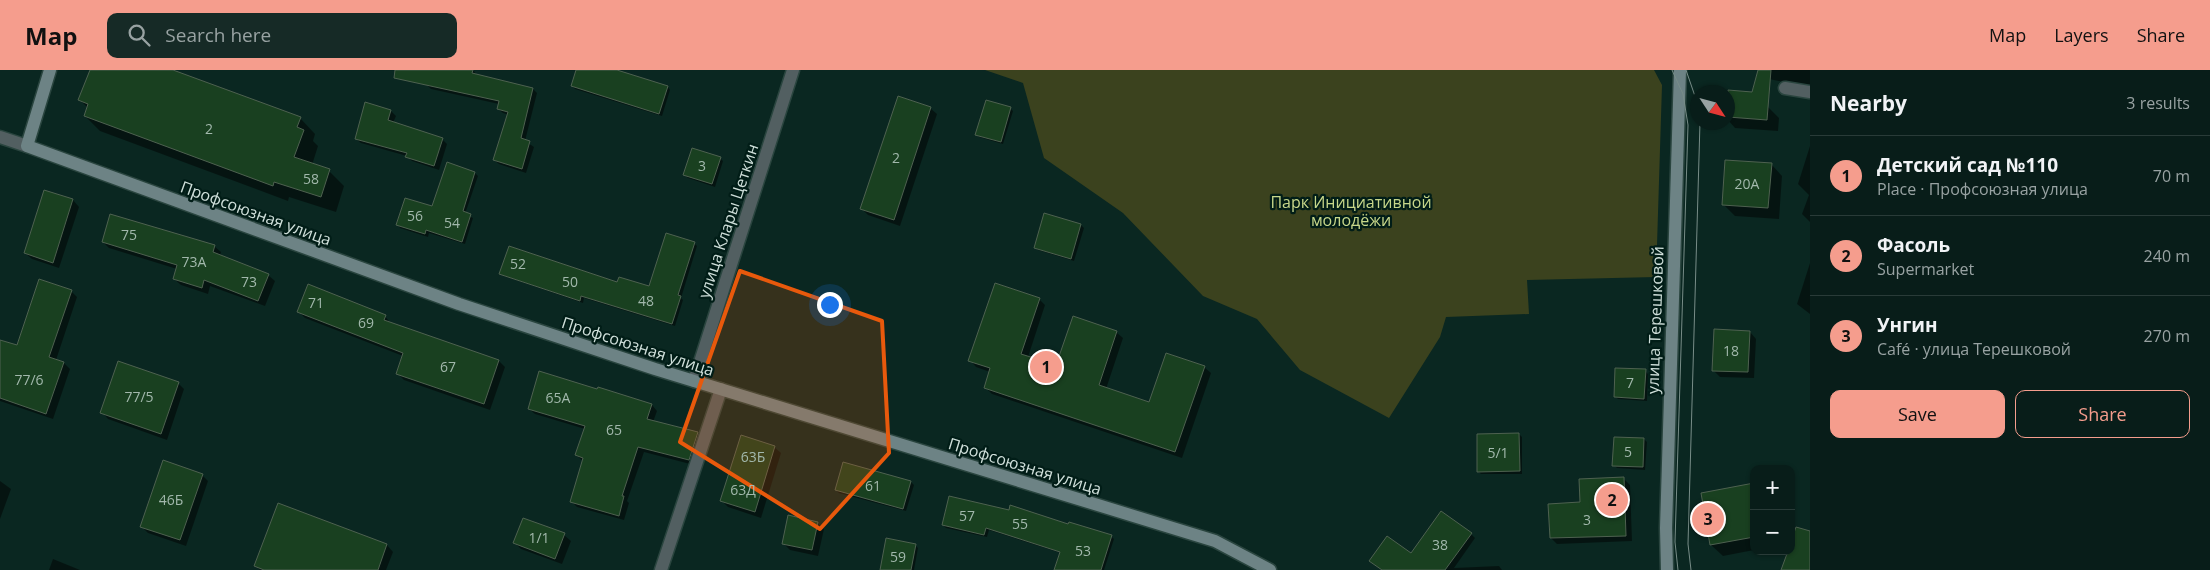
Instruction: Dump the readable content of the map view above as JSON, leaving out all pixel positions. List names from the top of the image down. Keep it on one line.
{"streets":{"street":["Профсоюзная улица","улица Клары Цеткин","улица Терешковой"]},"crossings":[["Профсоюзная улица","улица Клары Цеткин"]],"parks":["Парк Инициативной молодёжи"],"house_numbers":["2","2","3","58","20А","56","54","75","73А","52","73","50","48","71","69","18","67","77/6","7","77/5","65А","65","5","5/1","63Б","61","63Д","46Б","57","3","55","1/1","38","53","59"],"north":"bottom right","page":{"header":"Map","search":"Search here","nav":["Map","Layers","Share"],"heading":["Nearby","3 results"],"list":[{"mark":"1","name":"Детский сад №110","note":"Place · Профсоюзная улица","value":"70 m"},{"mark":"2","name":"Фасоль","note":"Supermarket","value":"240 m"},{"mark":"3","name":"Унгин","note":"Café · улица Терешковой","value":"270 m"}],"pins":["1","2","3"],"buttons":["Save","Share"],"map_buttons":["+","−"]}}
